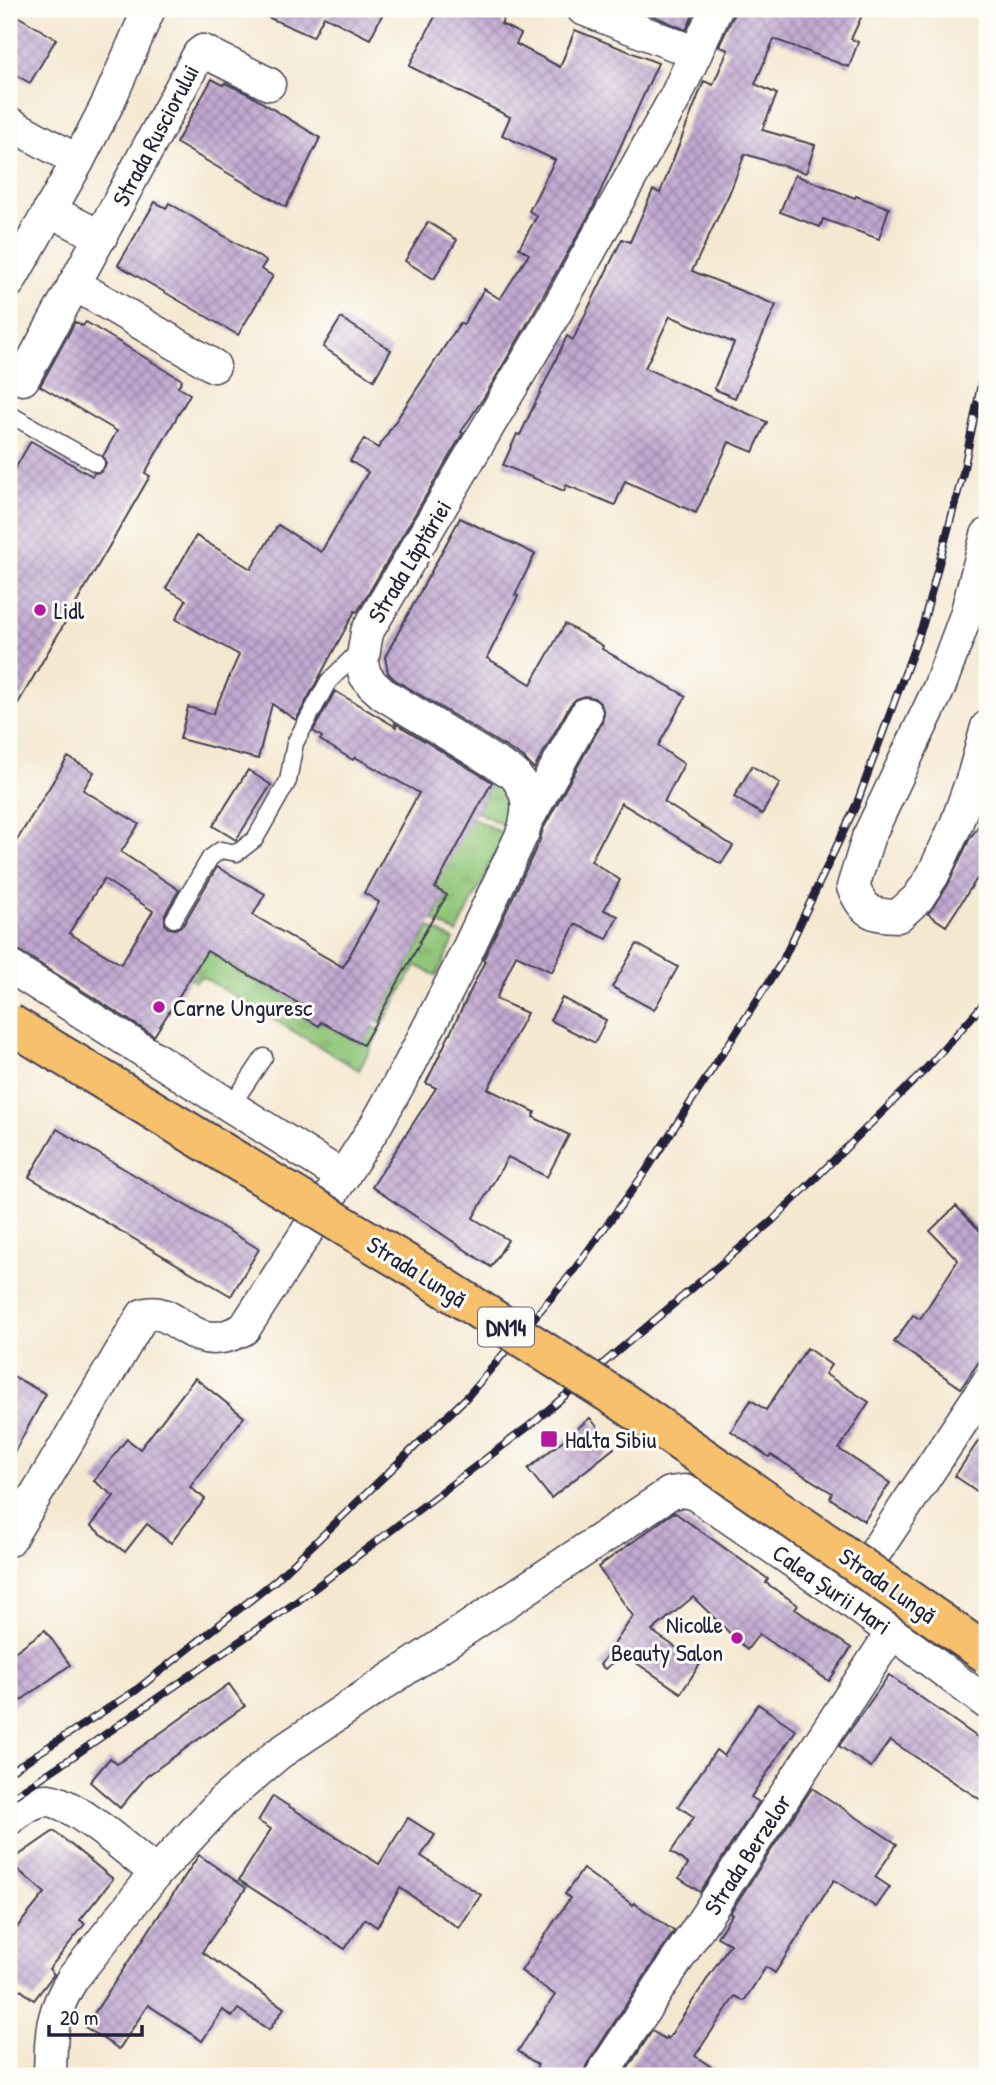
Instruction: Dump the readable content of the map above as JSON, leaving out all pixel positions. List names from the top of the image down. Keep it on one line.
{"streets":{"main road":["Strada Lungă","DN14"],"street":["Strada Rusciorului","Strada Lăptăriei","Calea Șurii Mari","Strada Berzelor"]},"crossings":[["Calea Șurii Mari","Strada Berzelor"]],"places":{"other":["Lidl","Carne Unguresc","Nicolle Beauty Salon"],"transit":["Halta Sibiu"]},"scale_bar":"20 m"}
